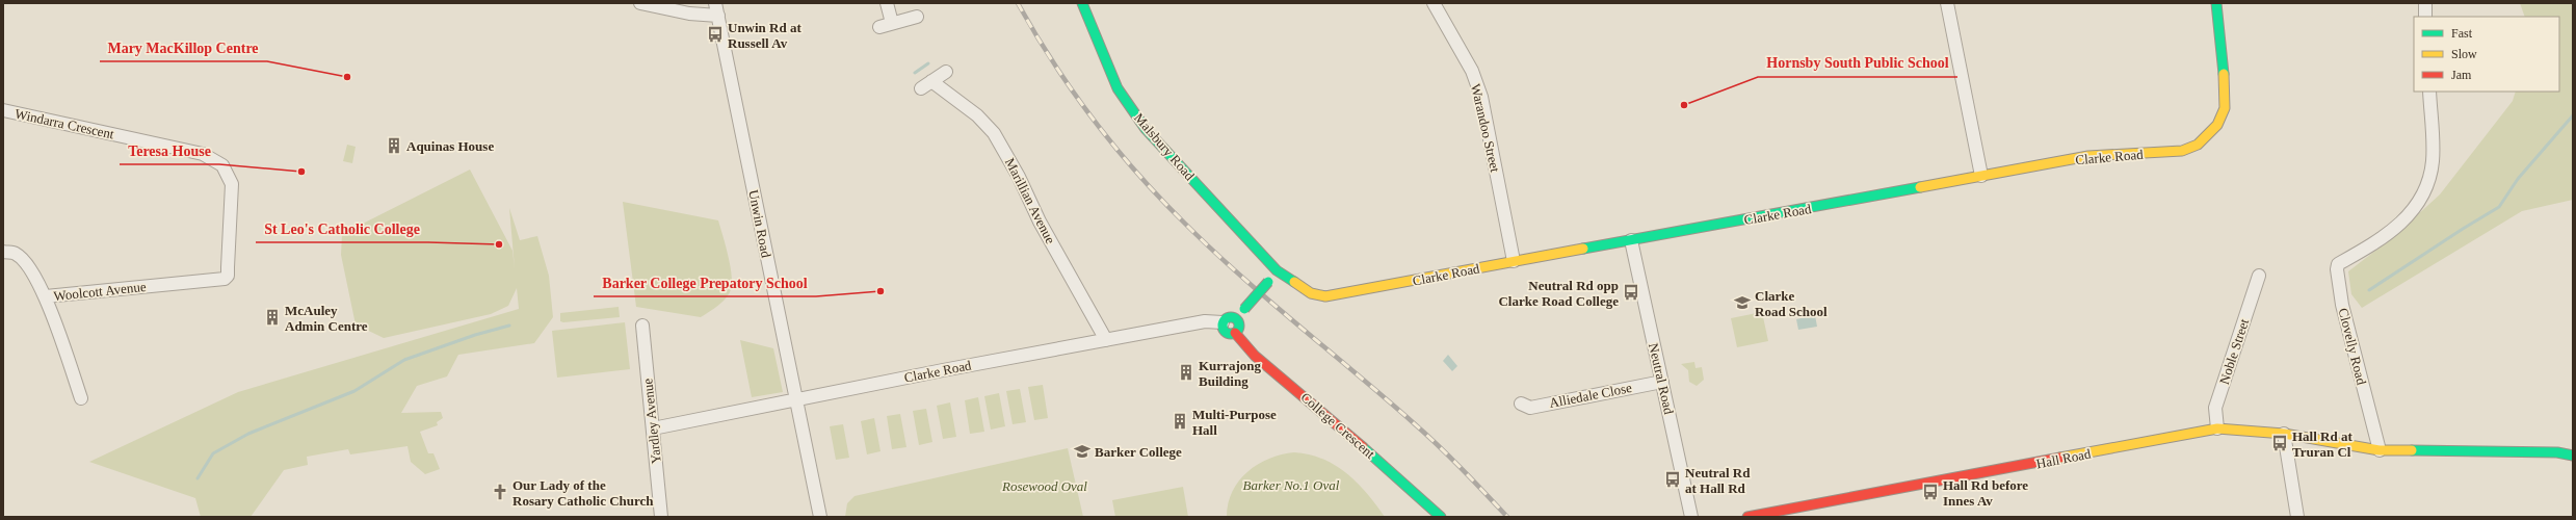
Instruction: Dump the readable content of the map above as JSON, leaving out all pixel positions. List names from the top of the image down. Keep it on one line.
{"streets":{"street":["Windarra Crescent","Warandoo Street","Malsbury Road","Clarke Road","Marillian Avenue","Unwin Road","Woolcott Avenue","Clovelly Road","Noble Street","Neutral Road","Alliedale Close","Yardley Avenue","College Crescent","Hall Road"]},"crossings":[["Windarra Crescent","Woolcott Avenue"],["Warandoo Street","Clarke Road"],["Malsbury Road","Clarke Road"],["Clarke Road","Marillian Avenue"],["Clarke Road","Unwin Road"],["Clarke Road","Neutral Road"],["Clarke Road","Yardley Avenue"],["Clarke Road","College Crescent"],["Clovelly Road","Hall Road"],["Noble Street","Hall Road"],["Neutral Road","Alliedale Close"]],"parks":["Barker No.1 Oval","Rosewood Oval"],"places":{"bus stop":["Unwin Rd at Russell Av","Neutral Rd opp Clarke Road College","Hall Rd at Truran Cl","Neutral Rd at Hall Rd","Hall Rd before Innes Av"],"other":["Mary MacKillop Centre","Hornsby South Public School","Teresa House","St Leo's Catholic College","Barker College Prepatory School"],"building":["Aquinas House","McAuley Admin Centre","Kurrajong Building","Multi-Purpose Hall"],"school or university":["Clarke Road School","Barker College"],"church":["Our Lady of the Rosary Catholic Church"]},"legend":["Fast","Slow","Jam"]}
